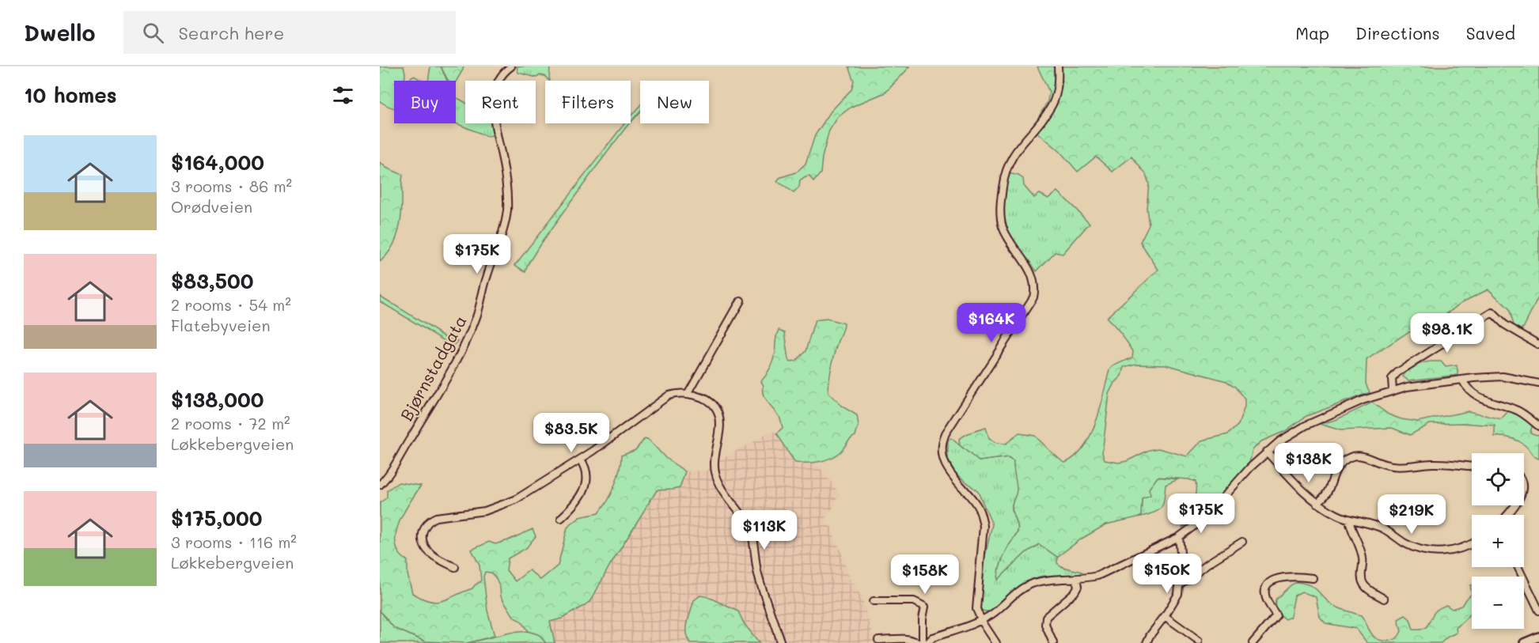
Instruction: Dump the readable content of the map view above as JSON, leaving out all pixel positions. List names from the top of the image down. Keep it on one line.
{"streets":{"street":["Bjørnstadgata"]},"page":{"header":"Dwello","search":"Search here","nav":["Map","Directions","Saved"],"heading":"10 homes","chip":["Buy","Rent","Filters","New"],"list":[{"name":"$164,000","note":"3 rooms · 86 m² · Orødveien"},{"name":"$83,500","note":"2 rooms · 54 m² · Flatebyveien"},{"name":"$138,000","note":"2 rooms · 72 m² · Løkkebergveien"},{"name":"$175,000","note":"3 rooms · 116 m² · Løkkebergveien"}],"price":["$175K","$164K","$98.1K","$83.5K","$138K","$175K","$219K","$113K","$150K","$158K"],"map_buttons":["+","−"]}}
